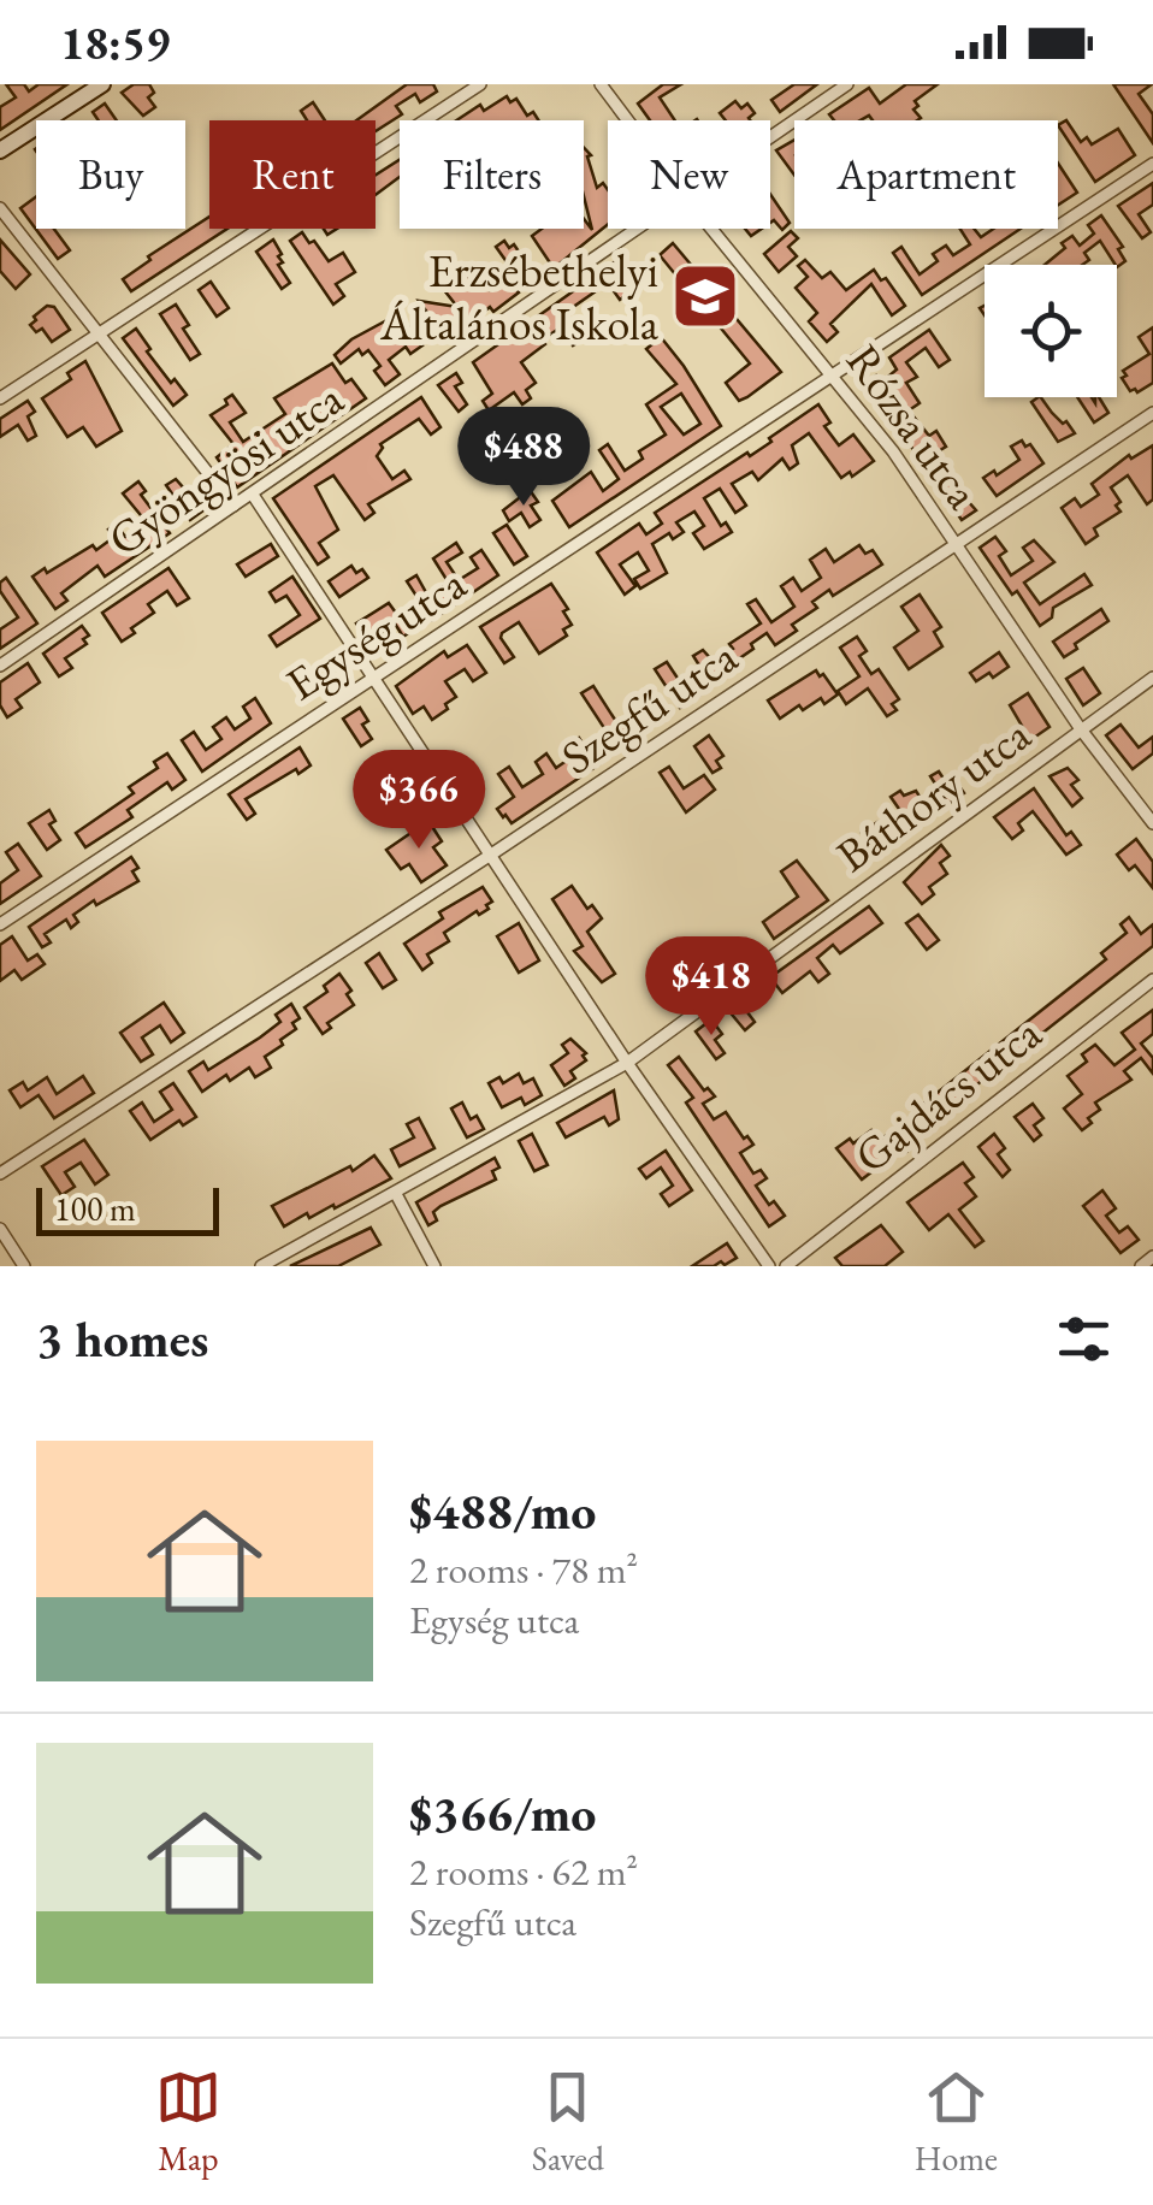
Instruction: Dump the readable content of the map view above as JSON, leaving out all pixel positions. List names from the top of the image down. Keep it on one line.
{"streets":{"street":["Rózsa utca","Gyöngyösi utca","Egység utca","Szegfű utca","Báthory utca","Gajdács utca"]},"crossings":[["Rózsa utca","Egység utca"],["Rózsa utca","Szegfű utca"],["Rózsa utca","Báthory utca"]],"places":{"school or university":["Erzsébethelyi Általános Iskola"]},"scale_bar":"100 m","page":{"status":"18:59","chip":["Buy","Rent","Filters","New","Apartment"],"price":["$488","$366","$418"],"scale":"100 m","heading":"3 homes","list":[{"name":"$488/mo","note":"2 rooms · 78 m² · Egység utca"},{"name":"$366/mo","note":"2 rooms · 62 m² · Szegfű utca"}],"tabs":["Map","Saved","Home"]}}
